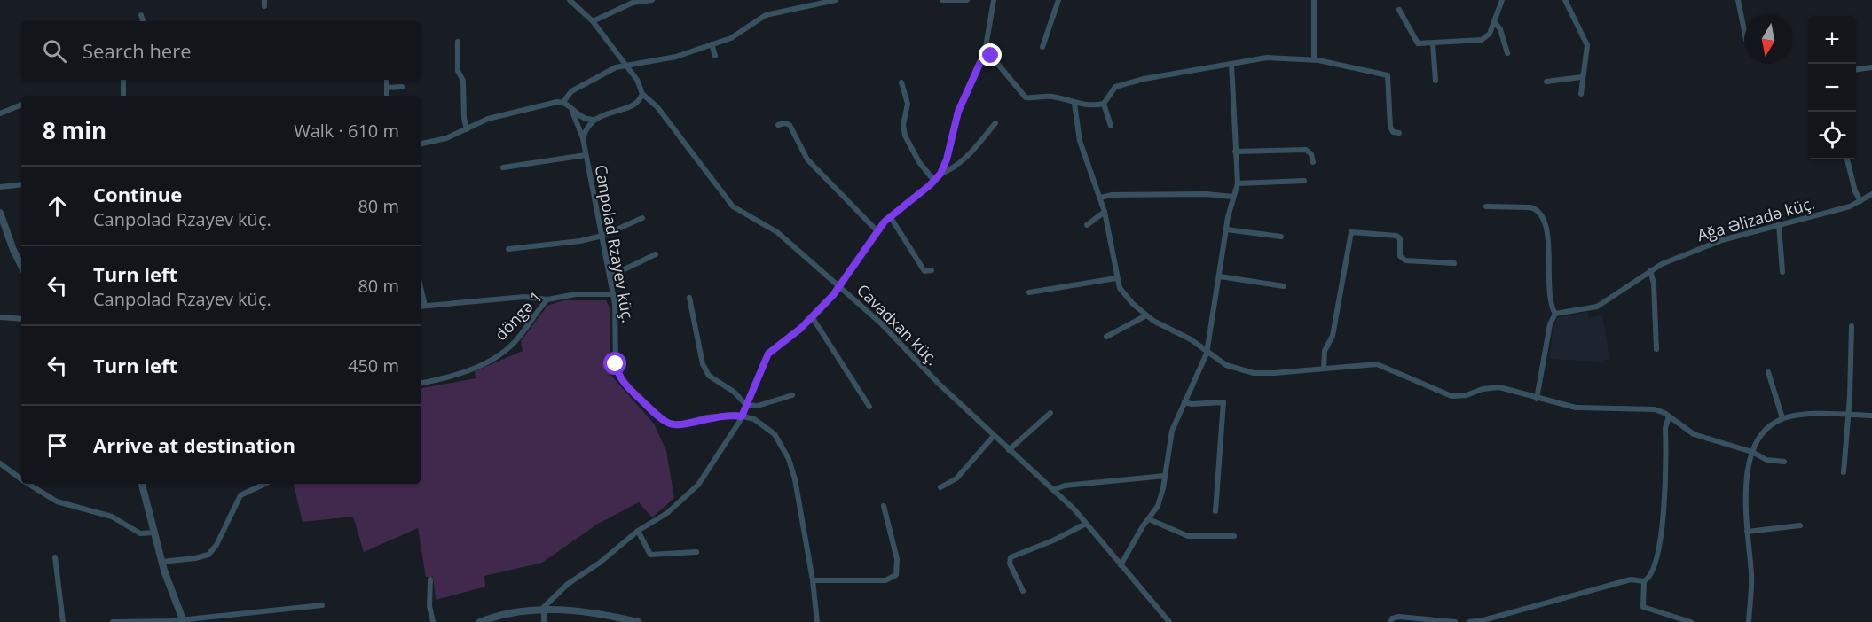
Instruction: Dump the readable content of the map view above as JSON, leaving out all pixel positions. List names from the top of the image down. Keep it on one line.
{"streets":{"street":["Ağa Əlizadə küç.","Canpolad Rzayev küç.","döngə 1","Cavadxan küç."]},"crossings":[["Canpolad Rzayev küç.","döngə 1"]],"north":"bottom","page":{"map_buttons":["+","−"],"search":"Search here","heading":["8 min","Walk · 610 m"],"list":[["Continue","Canpolad Rzayev küç.","80 m"],["Turn left","Canpolad Rzayev küç.","80 m"],["Turn left","450 m"],"Arrive at destination"]}}
